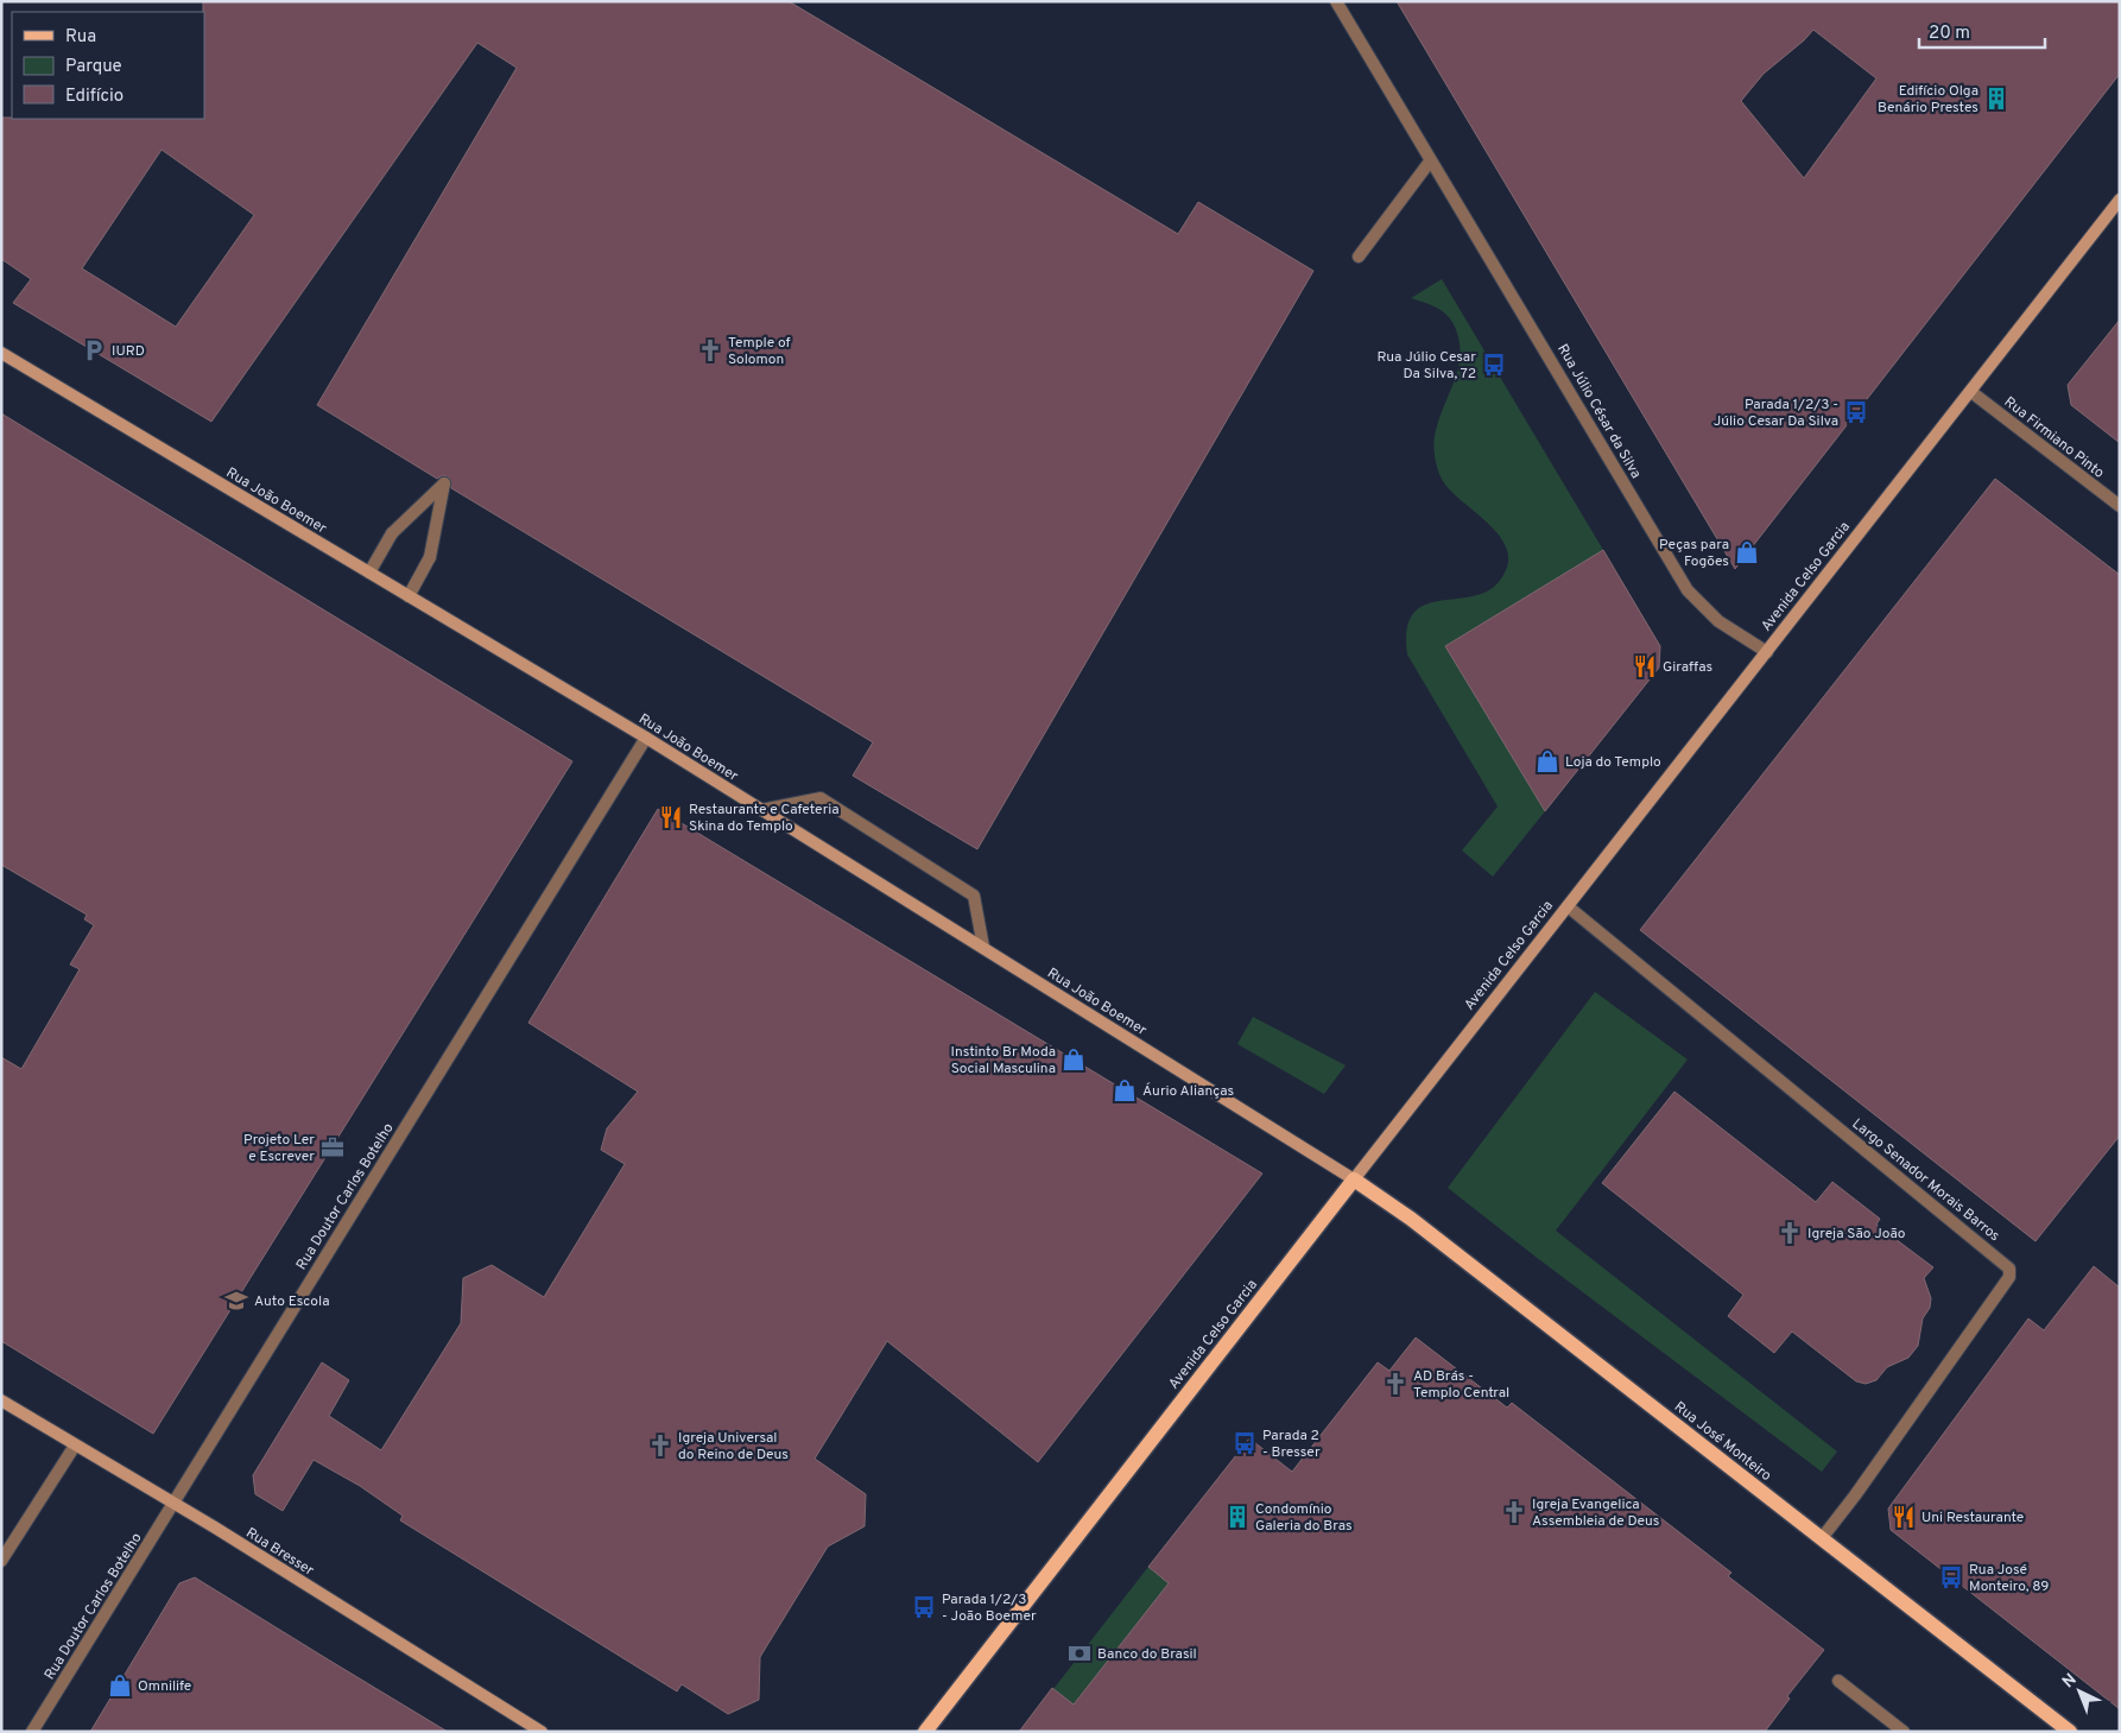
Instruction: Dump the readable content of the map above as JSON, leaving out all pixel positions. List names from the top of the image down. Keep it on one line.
{"streets":{"main road":["Rua João Boemer","Avenida Celso Garcia","Rua José Monteiro","Rua Bresser"],"street":["Rua Júlio César da Silva","Rua Firmiano Pinto","Largo Senador Morais Barros","Rua Doutor Carlos Botelho"]},"crossings":[["Rua Júlio César da Silva","Avenida Celso Garcia"],["Rua Firmiano Pinto","Avenida Celso Garcia"],["Rua João Boemer","Avenida Celso Garcia"],["Rua João Boemer","Rua Doutor Carlos Botelho"],["Rua João Boemer","Rua José Monteiro"],["Avenida Celso Garcia","Largo Senador Morais Barros"],["Avenida Celso Garcia","Rua José Monteiro"],["Largo Senador Morais Barros","Rua José Monteiro"],["Rua Doutor Carlos Botelho","Rua Bresser"]],"places":{"building":["Edifício Olga Benário Prestes","Condomínio Galeria do Bras"],"parking":["IURD"],"church":["Temple of Solomon","Igreja São João","AD Brás - Templo Central","Igreja Universal do Reino de Deus","Igreja Evangelica Assembleia de Deus"],"bus stop":["Rua Júlio Cesar Da Silva, 72","Parada 1/2/3 - Júlio Cesar Da Silva","Parada 2 - Bresser","Rua José Monteiro, 89","Parada 1/2/3 - João Boemer"],"shop":["Peças para Fogões","Loja do Templo","Instinto Br Moda Social Masculina","Áurio Alianças","Omnilife"],"restaurant":["Giraffas","Restaurante e Cafeteria Skina do Templo","Uni Restaurante"],"office":["Projeto Ler e Escrever"],"school or university":["Auto Escola"],"bank":["Banco do Brasil"]},"legend":["Rua","Parque","Edifício"],"scale_bar":"20 m","north":"top left"}
